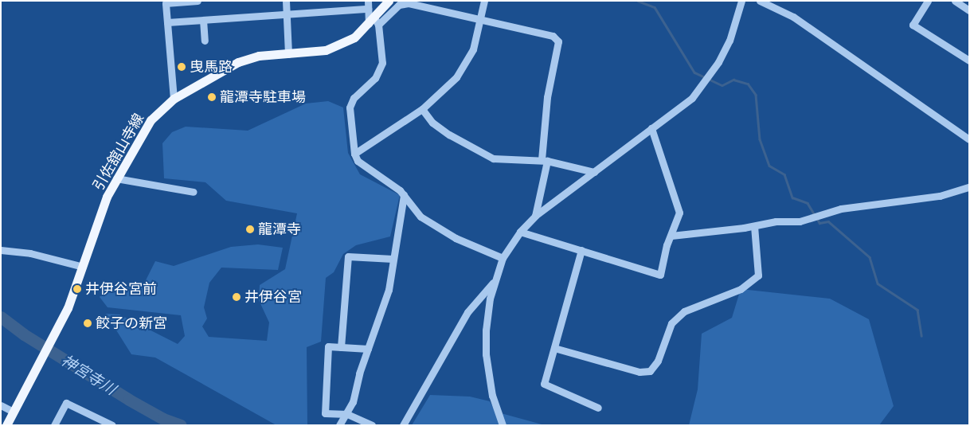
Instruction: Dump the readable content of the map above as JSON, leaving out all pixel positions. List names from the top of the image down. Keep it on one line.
{"streets":{"main road":["引佐舘山寺線"]},"water":["神宮寺川"],"places":["曳馬路","龍潭寺駐車場","龍潭寺","井伊谷宮前","井伊谷宮","餃子の新宮"]}
